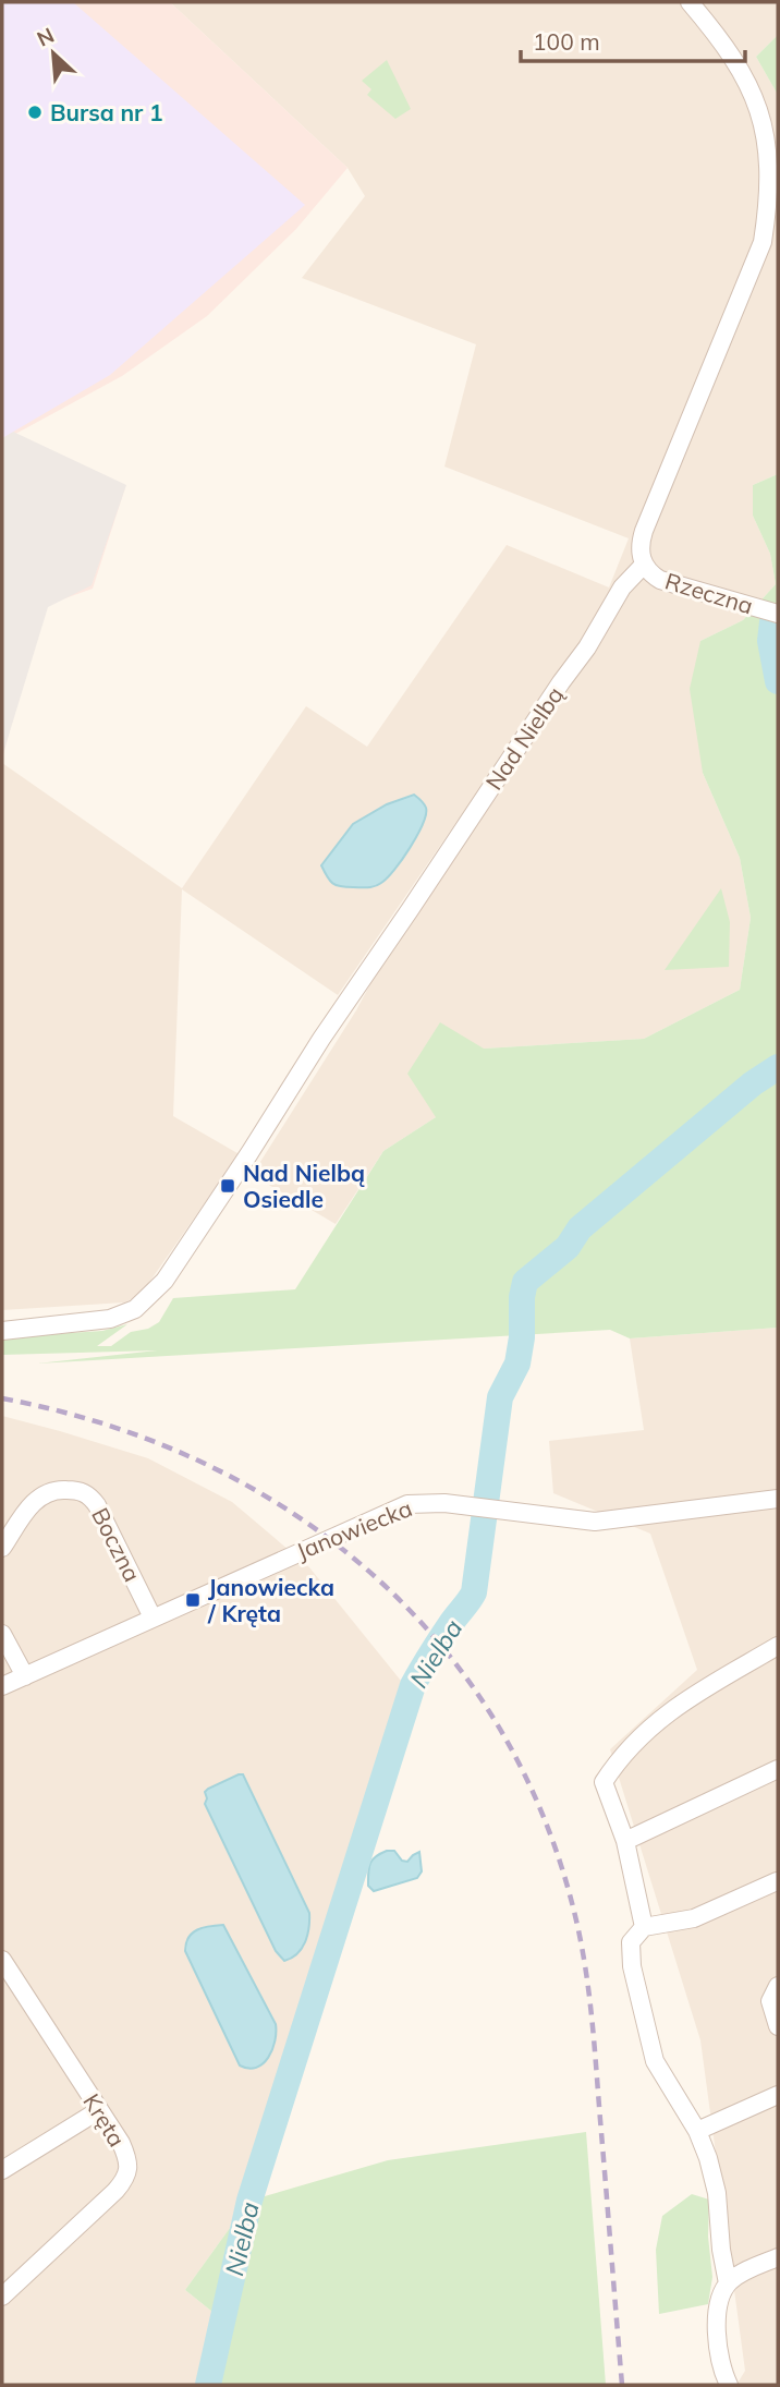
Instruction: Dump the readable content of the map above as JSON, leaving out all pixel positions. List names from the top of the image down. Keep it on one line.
{"streets":{"street":["Rzeczna","Nad Nielbą","Janowiecka","Boczna","Kręta"]},"crossings":[["Rzeczna","Nad Nielbą"],["Janowiecka","Boczna"]],"water":["Nielba"],"places":{"other":["Bursa nr 1"],"transit":["Nad Nielbą Osiedle","Janowiecka / Kręta"]},"scale_bar":"100 m","north":"top left"}
